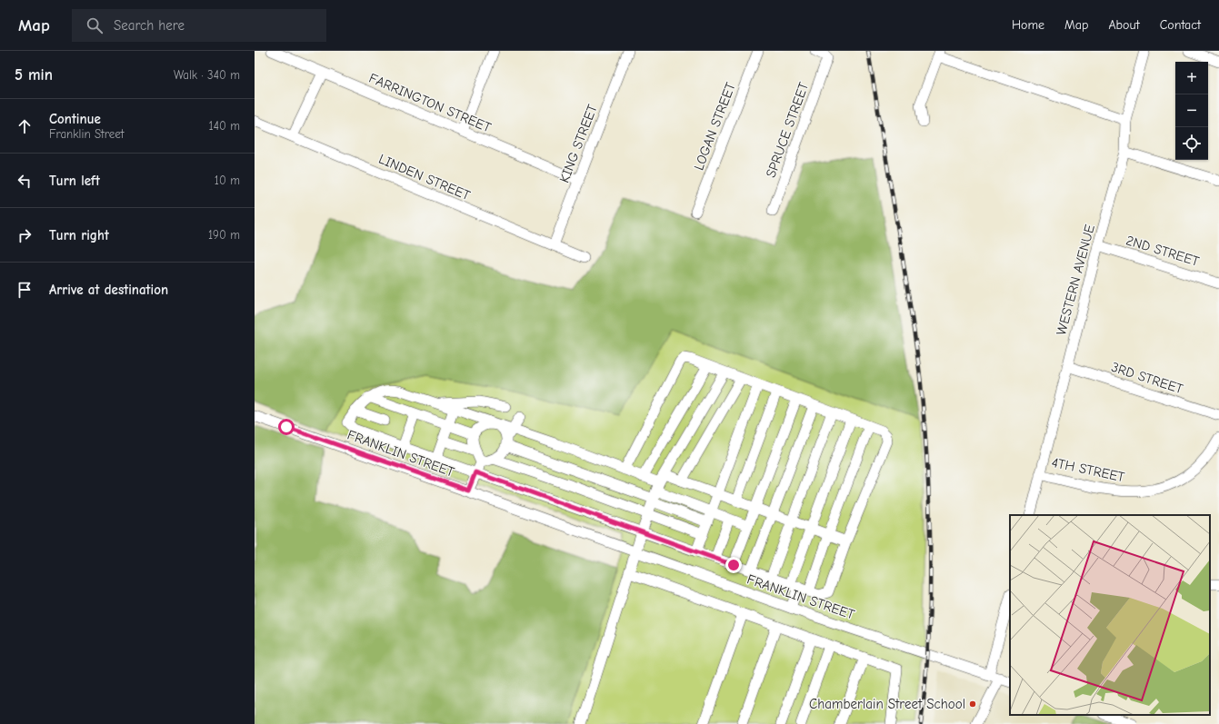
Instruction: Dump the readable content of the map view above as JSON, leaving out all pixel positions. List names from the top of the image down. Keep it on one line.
{"streets":{"street":["FARRINGTON STREET","LOGAN STREET","SPRUCE STREET","KING STREET","LINDEN STREET","2ND STREET","WESTERN AVENUE","3RD STREET","FRANKLIN STREET","4TH STREET"]},"crossings":[["FARRINGTON STREET","KING STREET"],["KING STREET","LINDEN STREET"],["2ND STREET","WESTERN AVENUE"],["WESTERN AVENUE","3RD STREET"],["WESTERN AVENUE","4TH STREET"]],"places":["Chamberlain Street School"],"page":{"header":"Map","search":"Search here","nav":["Home","Map","About","Contact"],"heading":["5 min","Walk · 340 m"],"map_buttons":["+","−"],"list":[["Continue","Franklin Street","140 m"],["Turn left","10 m"],["Turn right","190 m"],"Arrive at destination"]}}
